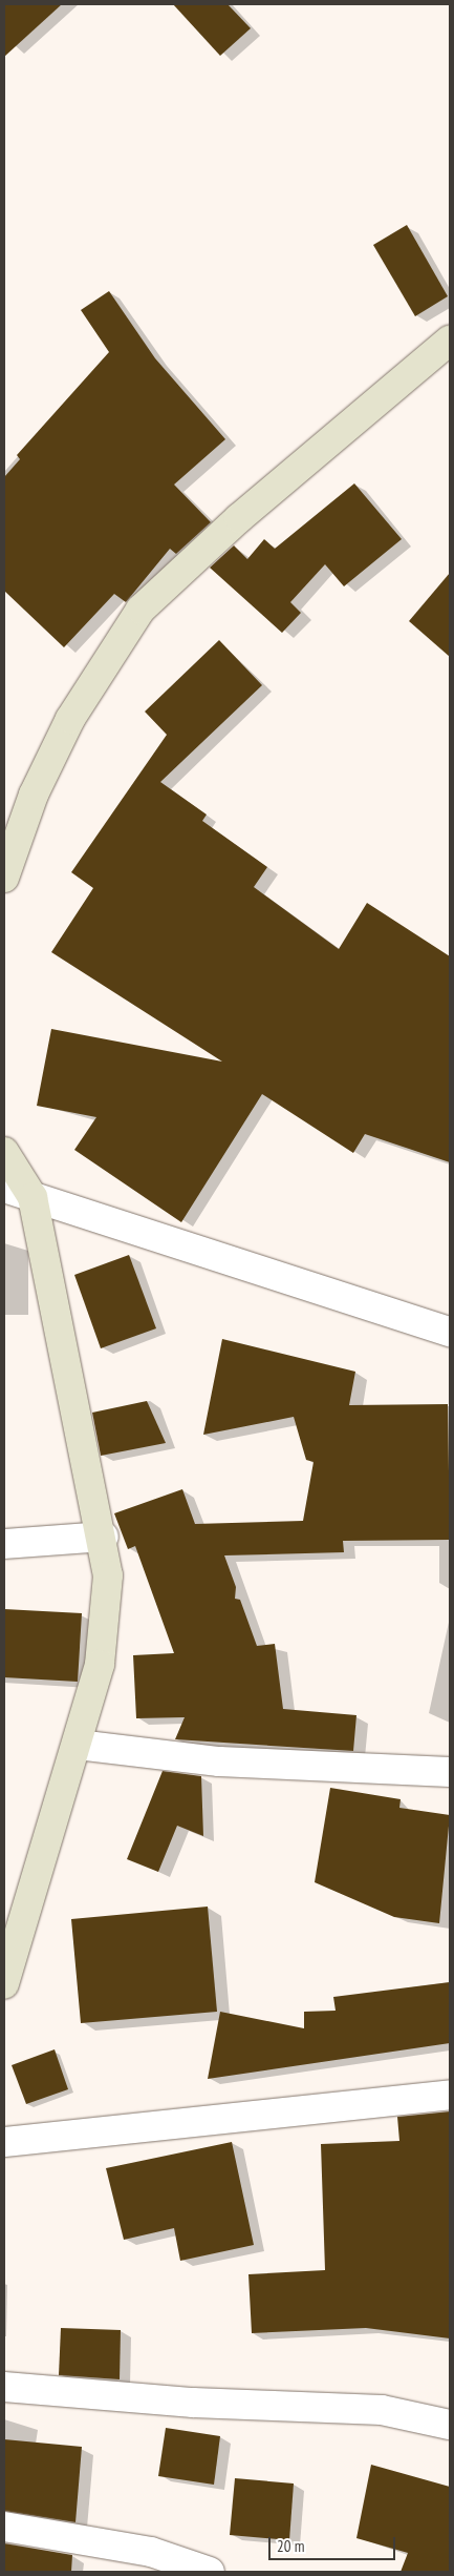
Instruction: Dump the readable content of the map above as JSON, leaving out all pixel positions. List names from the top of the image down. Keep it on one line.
{"scale_bar":"20 m"}
